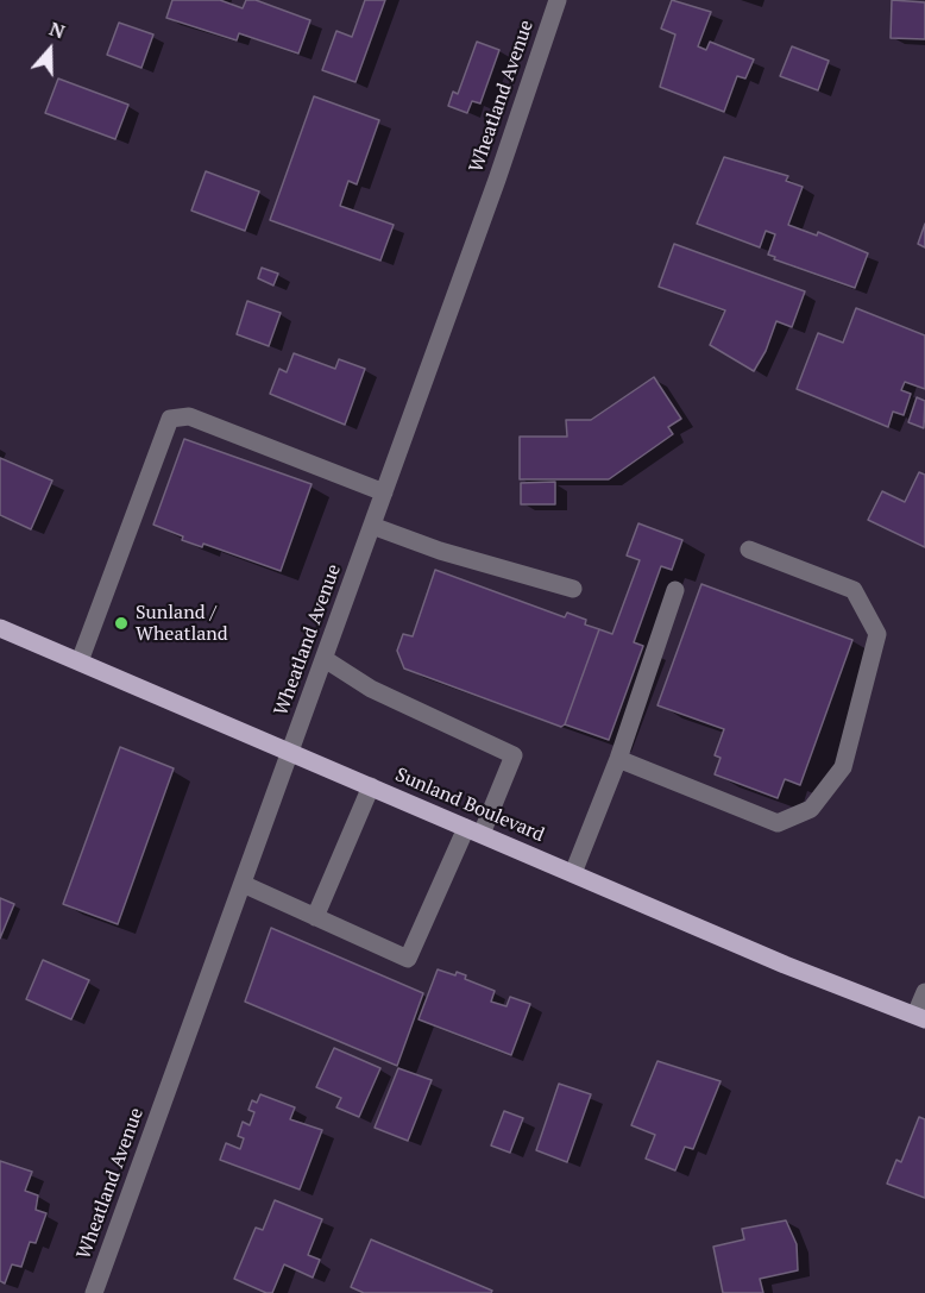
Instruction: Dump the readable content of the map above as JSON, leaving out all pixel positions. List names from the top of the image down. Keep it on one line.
{"streets":{"main road":["Sunland Boulevard"],"street":["Wheatland Avenue"]},"crossings":[["Wheatland Avenue","Sunland Boulevard"]],"places":["Sunland / Wheatland"],"north":"top"}
